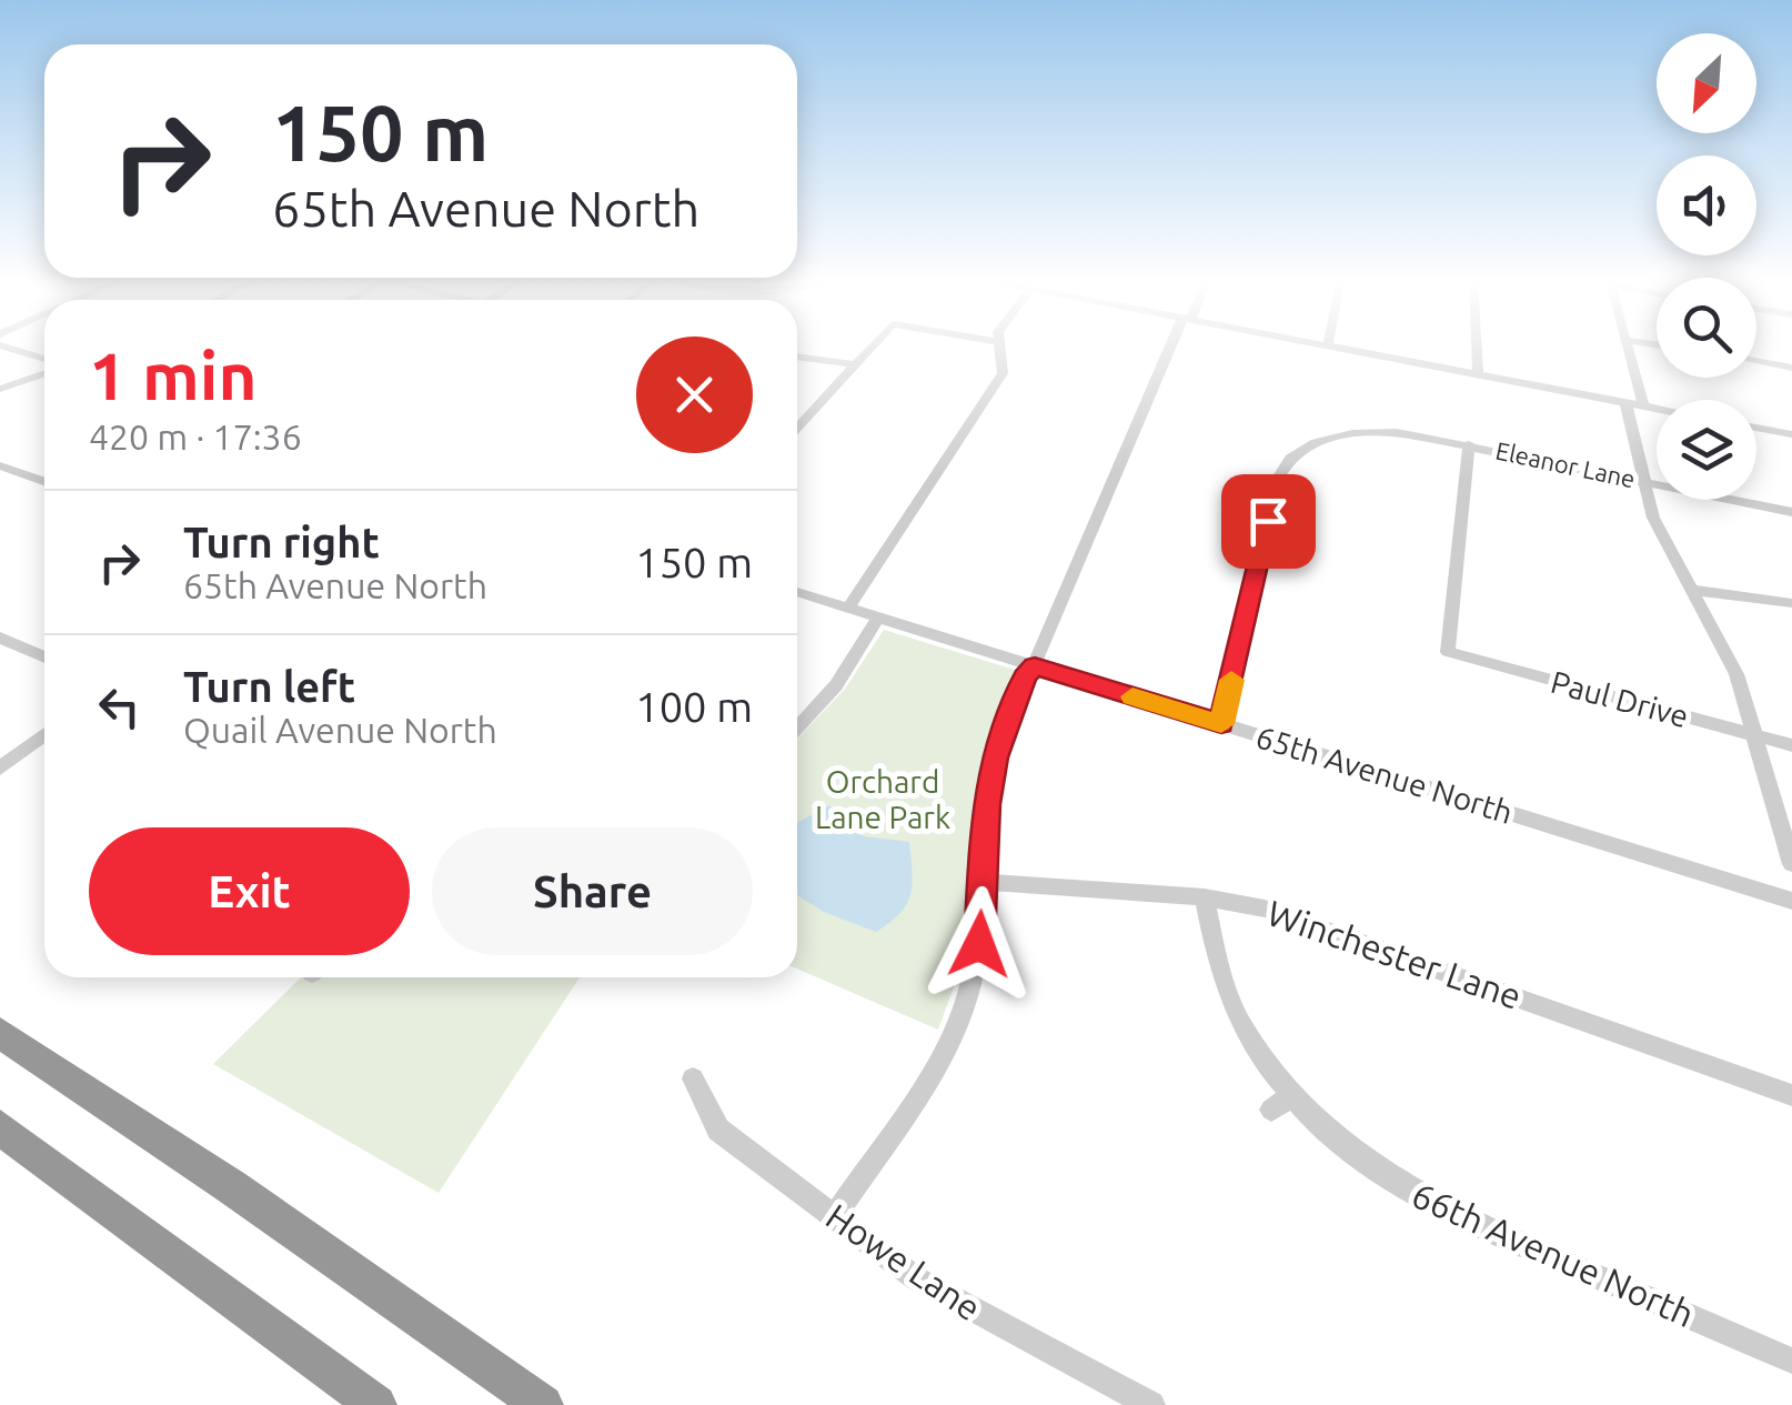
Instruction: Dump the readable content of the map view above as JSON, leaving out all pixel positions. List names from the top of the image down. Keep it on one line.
{"streets":{"street":["Eleanor Lane","Paul Drive","65th Avenue North","Winchester Lane","66th Avenue North","Howe Lane"]},"crossings":[["Eleanor Lane","Paul Drive"],["Winchester Lane","66th Avenue North"]],"parks":["Orchard Lane Park"],"north":"bottom left","page":{"turn":["150 m","65th Avenue North"],"heading":["1 min","420 m · 17:36"],"list":[{"name":"Turn right","note":"65th Avenue North","value":"150 m"},{"name":"Turn left","note":"Quail Avenue North","value":"100 m"}],"buttons":["Exit","Share"]}}
